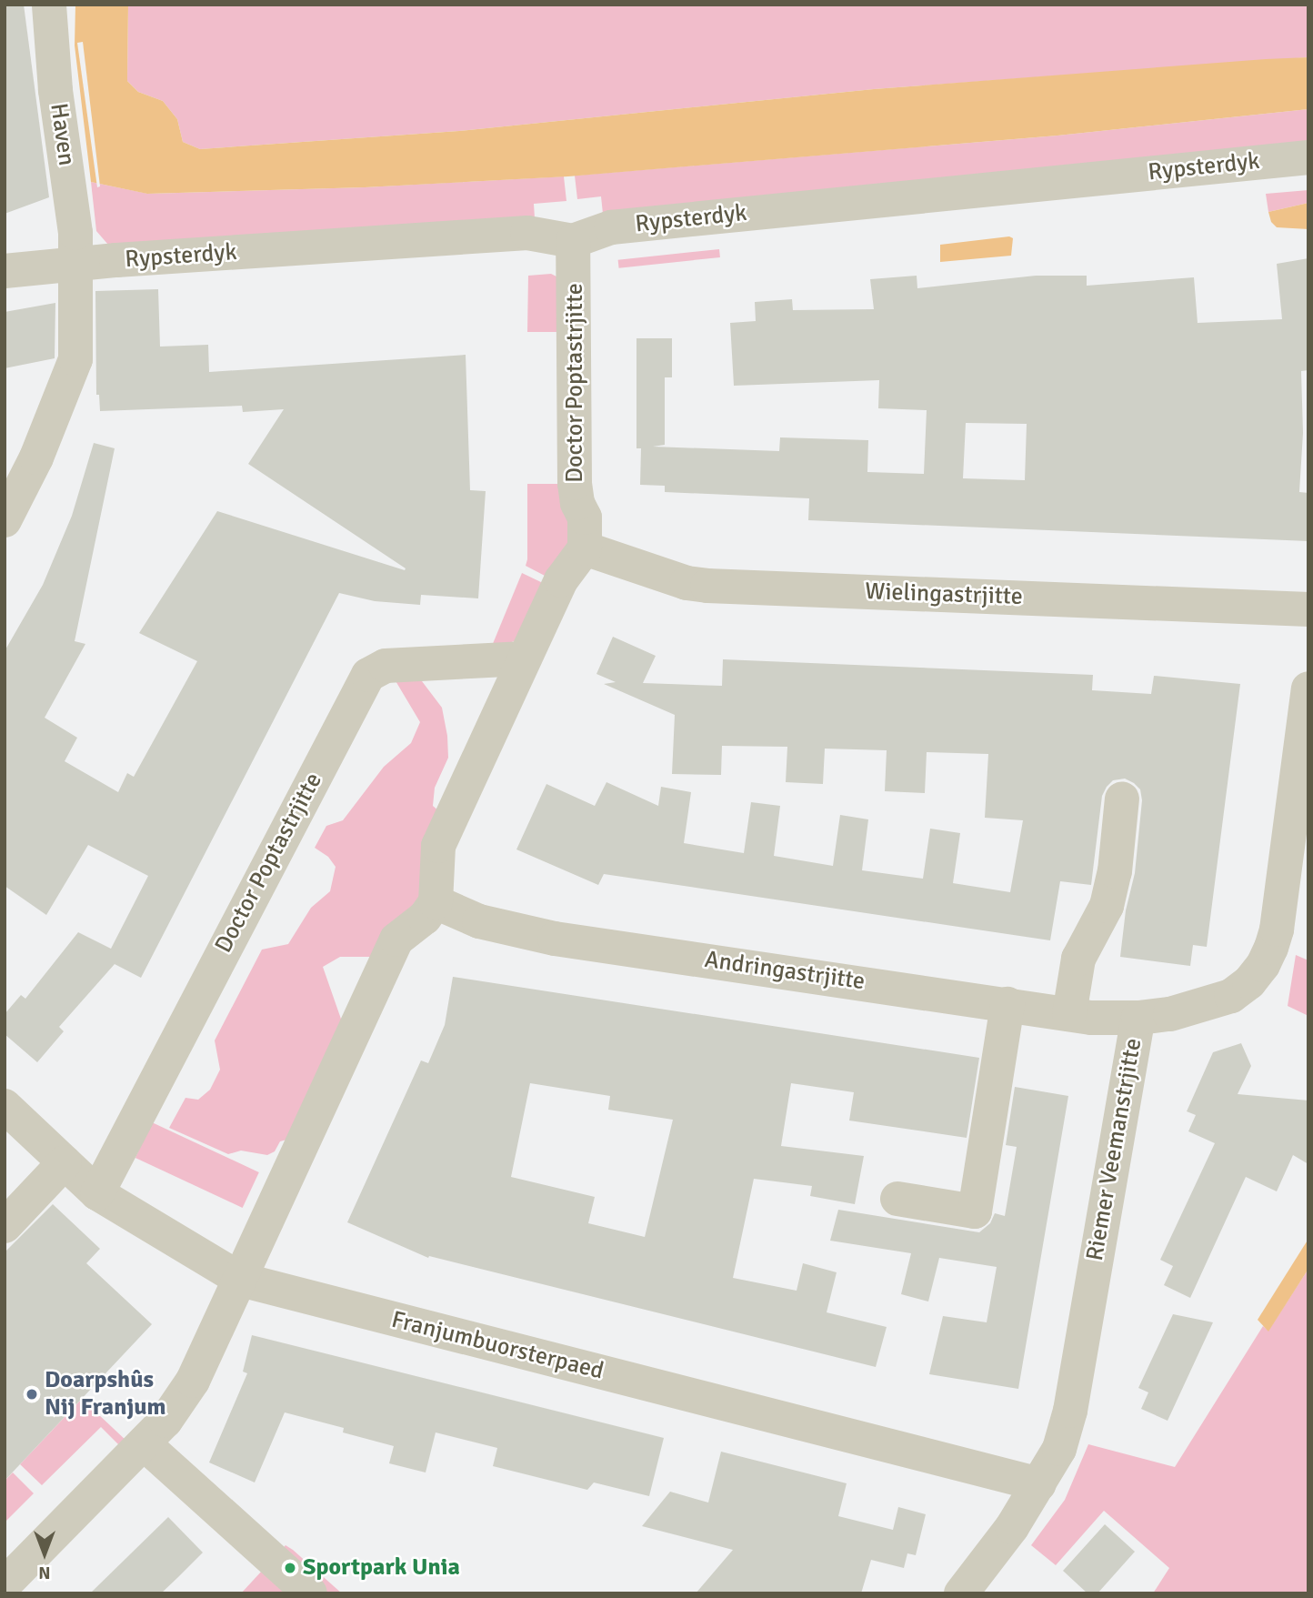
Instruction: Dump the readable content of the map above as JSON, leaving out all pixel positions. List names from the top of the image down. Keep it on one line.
{"streets":{"street":["Haven","Rypsterdyk","Doctor Poptastrjitte","Wielingastrjitte","Andringastrjitte","Riemer Veemanstrjitte","Franjumbuorsterpaed"]},"crossings":[["Haven","Rypsterdyk"],["Rypsterdyk","Doctor Poptastrjitte"],["Doctor Poptastrjitte","Wielingastrjitte"],["Doctor Poptastrjitte","Franjumbuorsterpaed"],["Andringastrjitte","Riemer Veemanstrjitte"],["Riemer Veemanstrjitte","Franjumbuorsterpaed"]],"places":["Doarpshûs Nij Franjum","Sportpark Unia"],"north":"bottom"}
